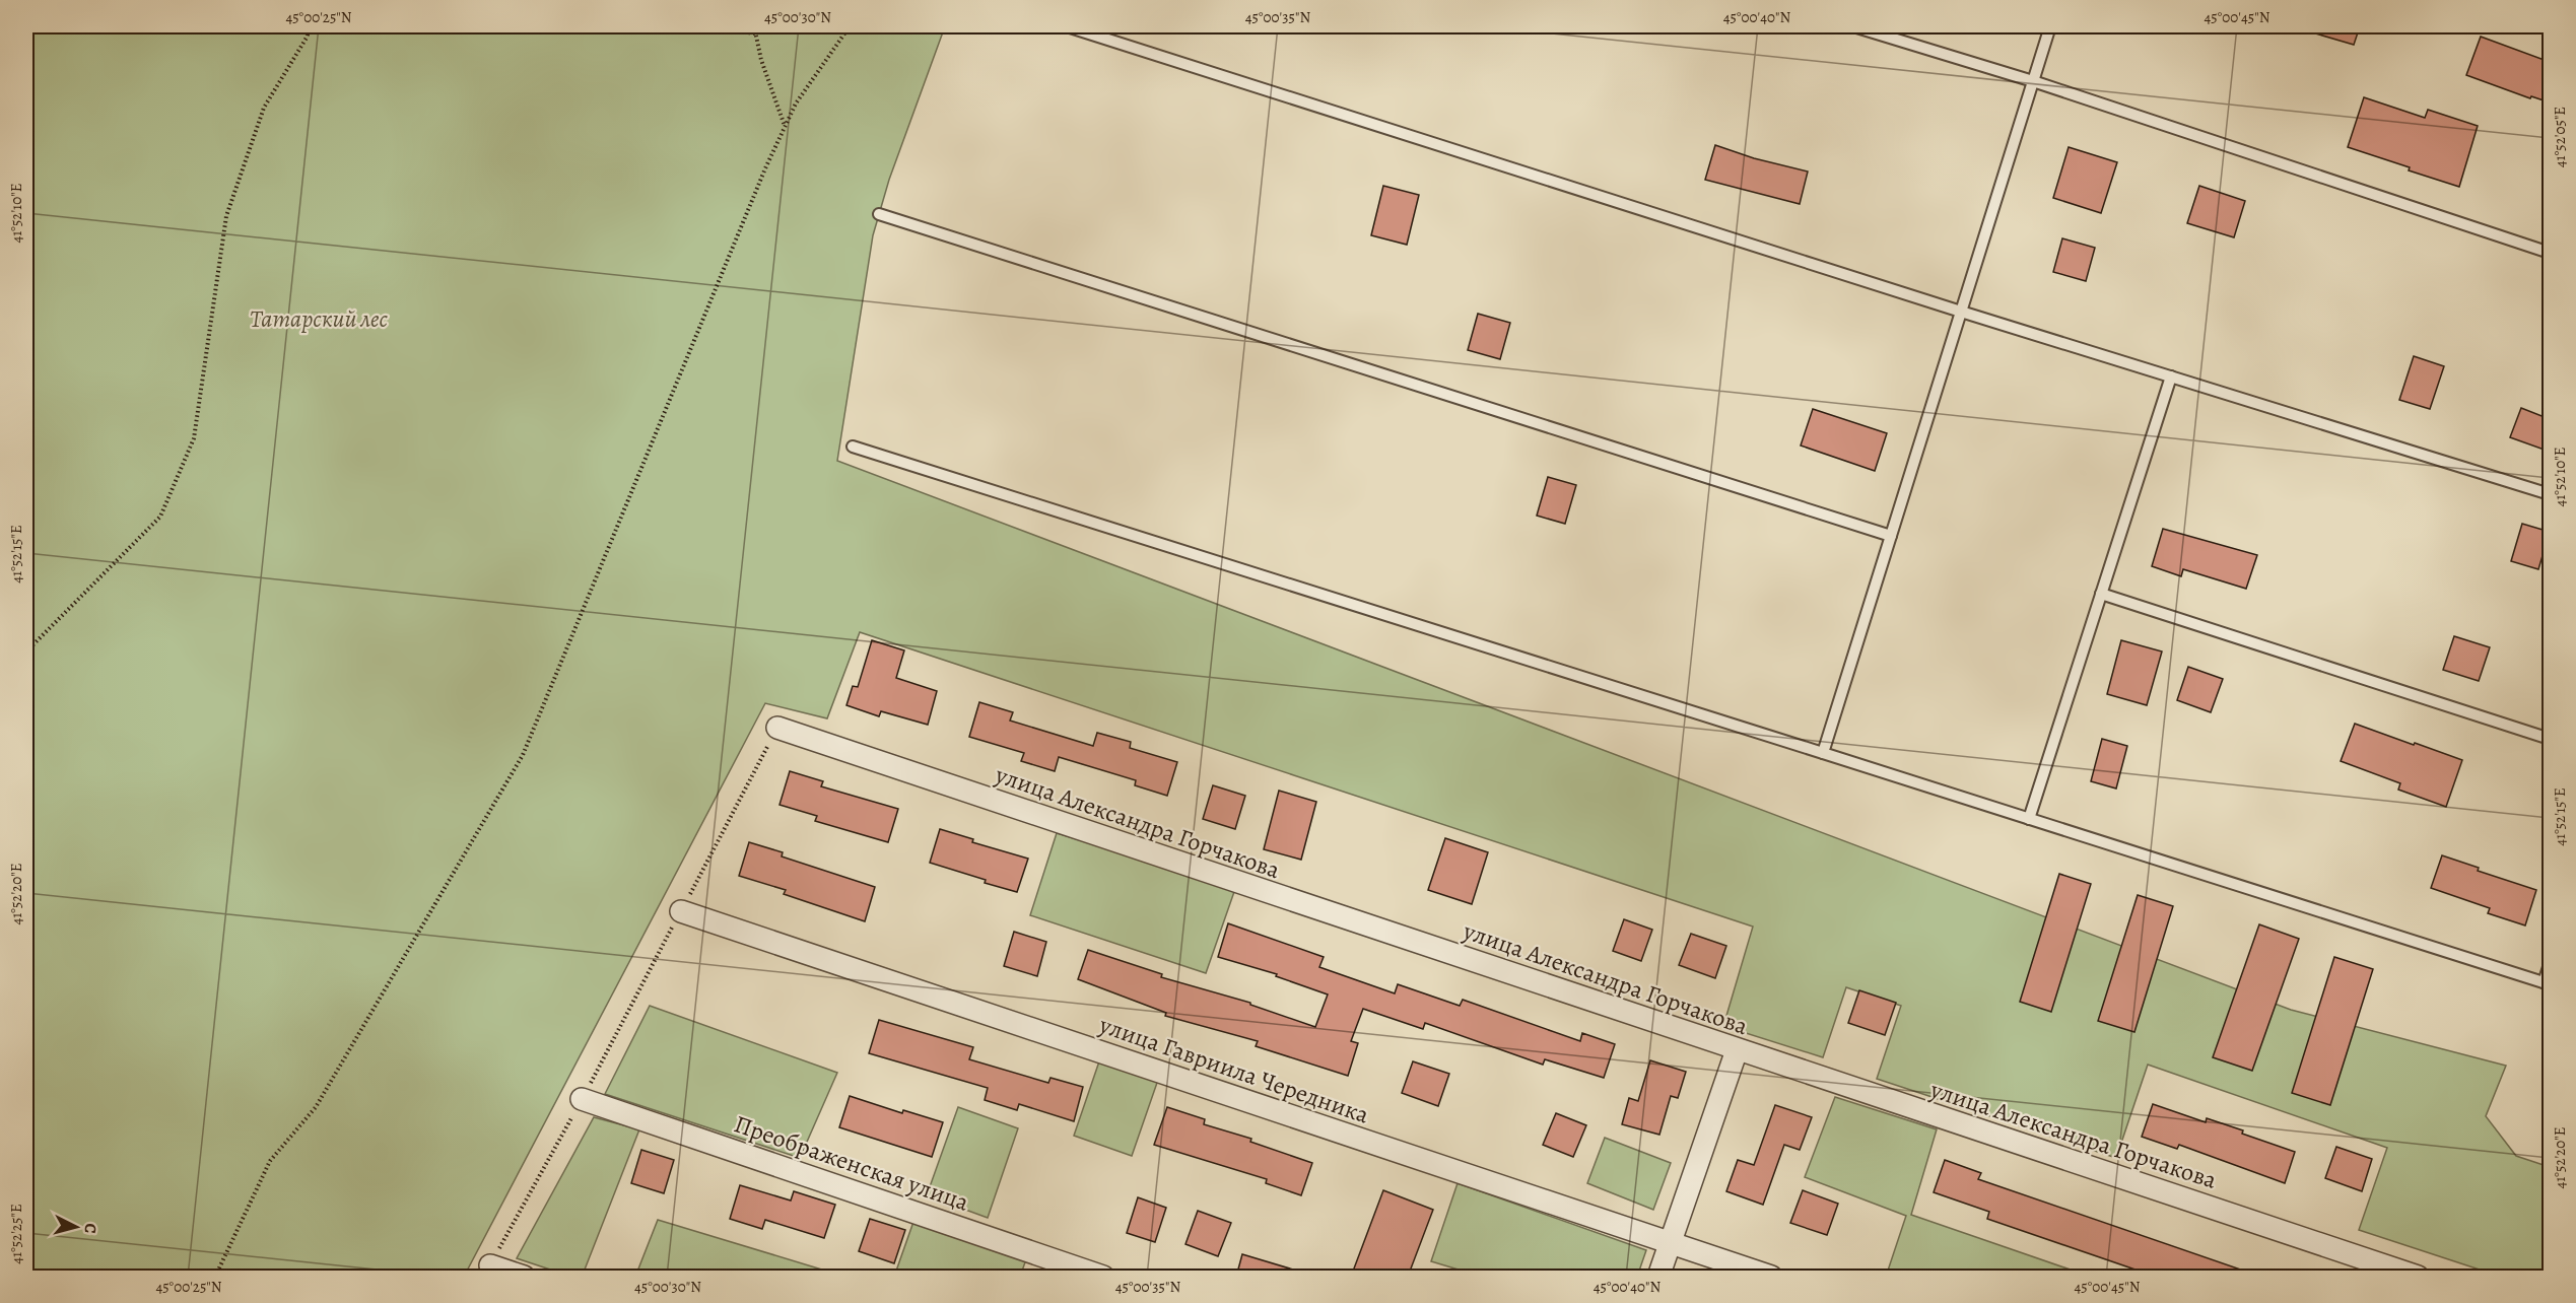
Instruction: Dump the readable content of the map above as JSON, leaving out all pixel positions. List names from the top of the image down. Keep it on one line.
{"streets":{"street":["улица Александра Горчакова","улица Гавриила Чередника","Преображенская улица"]},"parks":["Татарский лес"],"north":"right","coordinates":["45°00'25\"N","45°00'30\"N","45°00'35\"N","45°00'40\"N","45°00'45\"N","41°52'05\"E","41°52'10\"E","41°52'15\"E","41°52'20\"E","41°52'25\"E"]}
